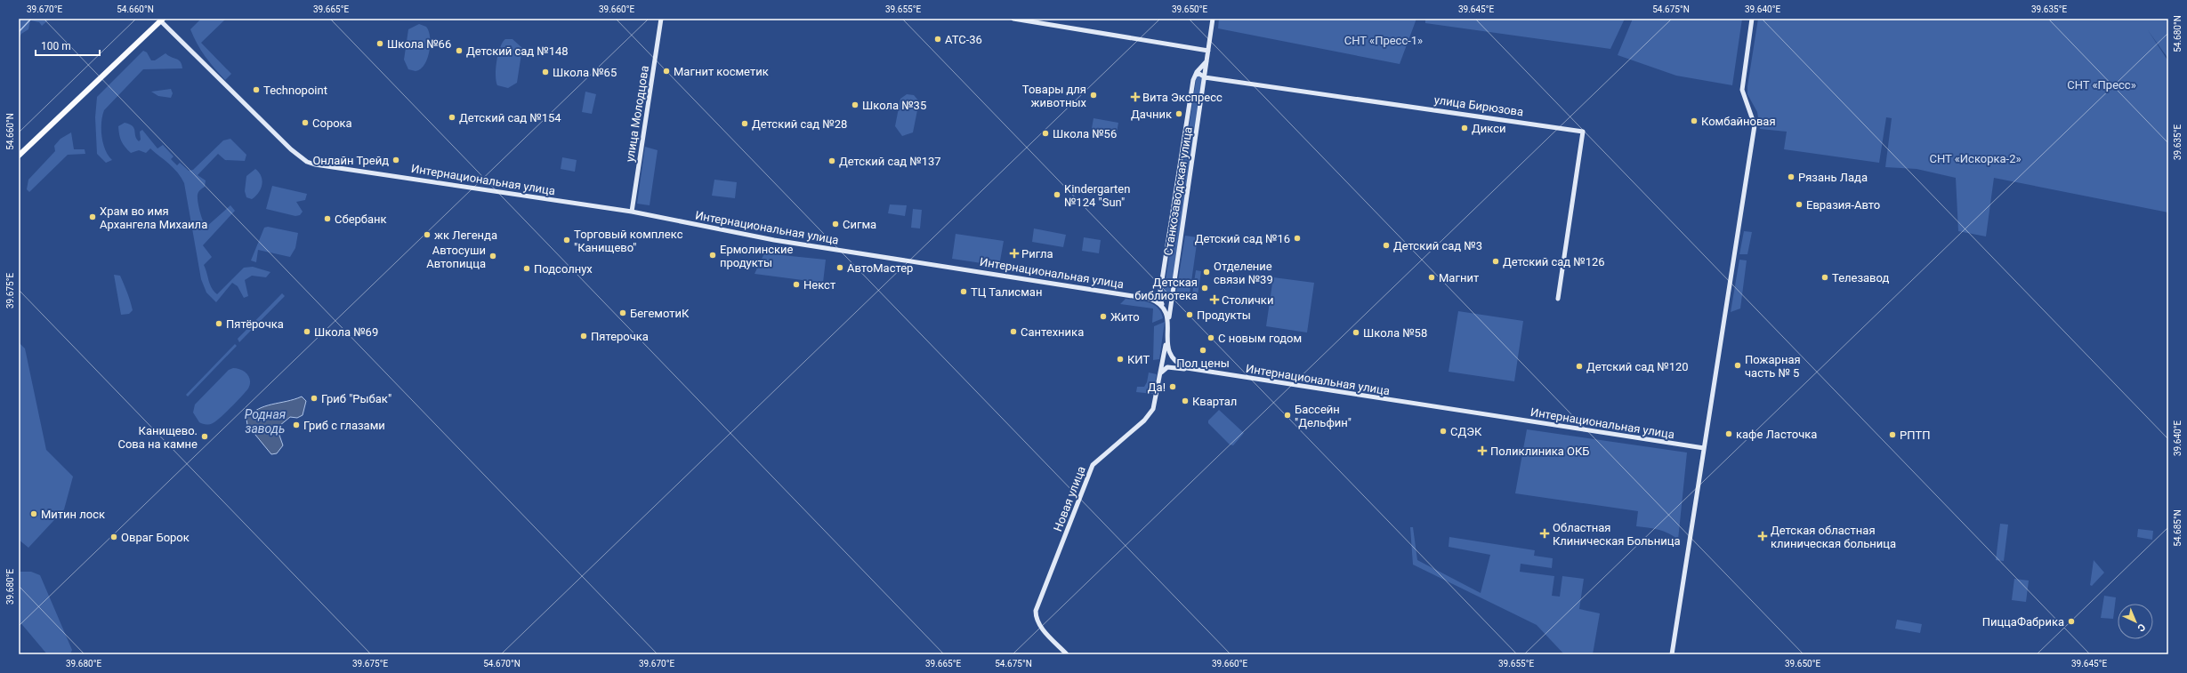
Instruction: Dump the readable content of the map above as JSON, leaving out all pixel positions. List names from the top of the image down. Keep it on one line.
{"streets":{"street":["улица Бирюзова","улица Молодцова","Интернациональная улица","Станкозаводская улица","Новая улица"]},"crossings":[["улица Бирюзова","Станкозаводская улица"],["улица Молодцова","Интернациональная улица"],["Интернациональная улица","Станкозаводская улица"],["Интернациональная улица","Новая улица"]],"water":["Родная заводь"],"parks":["СНТ «Пресс-1»","СНТ «Пресс»","СНТ «Искорка-2»"],"places":{"other":["АТС-36","Школа №66","Детский сад №148","Магнит косметик","Школа №65","Technopoint","Товары для животных","Школа №35","Дачник","Детский сад №154","Комбайновая","Сорока","Детский сад №28","Дикси","Школа №56","Онлайн Трейд","Детский сад №137","Рязань Лада","Kindergarten №124 \"Sun\"","Евразия-Авто","Храм во имя Архангела Михаила","Сбербанк","Сигма","жк Легенда","Детский сад №16","Торговый комплекс \"Канищево\"","Детский сад №3","Ермолинские продукты","Автосуши Автопицца","Детский сад №126","АвтоМастер","Подсолнух","Отделение связи №39","Магнит","Телезавод","Некст","Детская библиотека","ТЦ Талисман","БегемотиК","Продукты","Жито","Пятёрочка","Школа №69","Сантехника","Школа №58","Пятерочка","С новым годом","Пол цены","КИТ","Пожарная часть № 5","Детский сад №120","Да!","Гриб \"Рыбак\"","Квартал","Бассейн \"Дельфин\"","Гриб с глазами","СДЭК","кафе Ласточка","РПТП","Канищево. Сова на камне","Митин лоск","Овраг Борок","ПиццаФабрика"],"health":["Вита Экспресс","Ригла","Столички","Поликлиника ОКБ","Областная Клиническая Больница","Детская областная клиническая больница"]},"scale_bar":"100 m","north":"bottom right","coordinates":["39.670°E","54.660°N","39.665°E","39.660°E","39.655°E","39.650°E","39.645°E","54.675°N","39.640°E","39.635°E","54.680°N","39.675°E","54.685°N","39.680°E","54.670°N"]}
